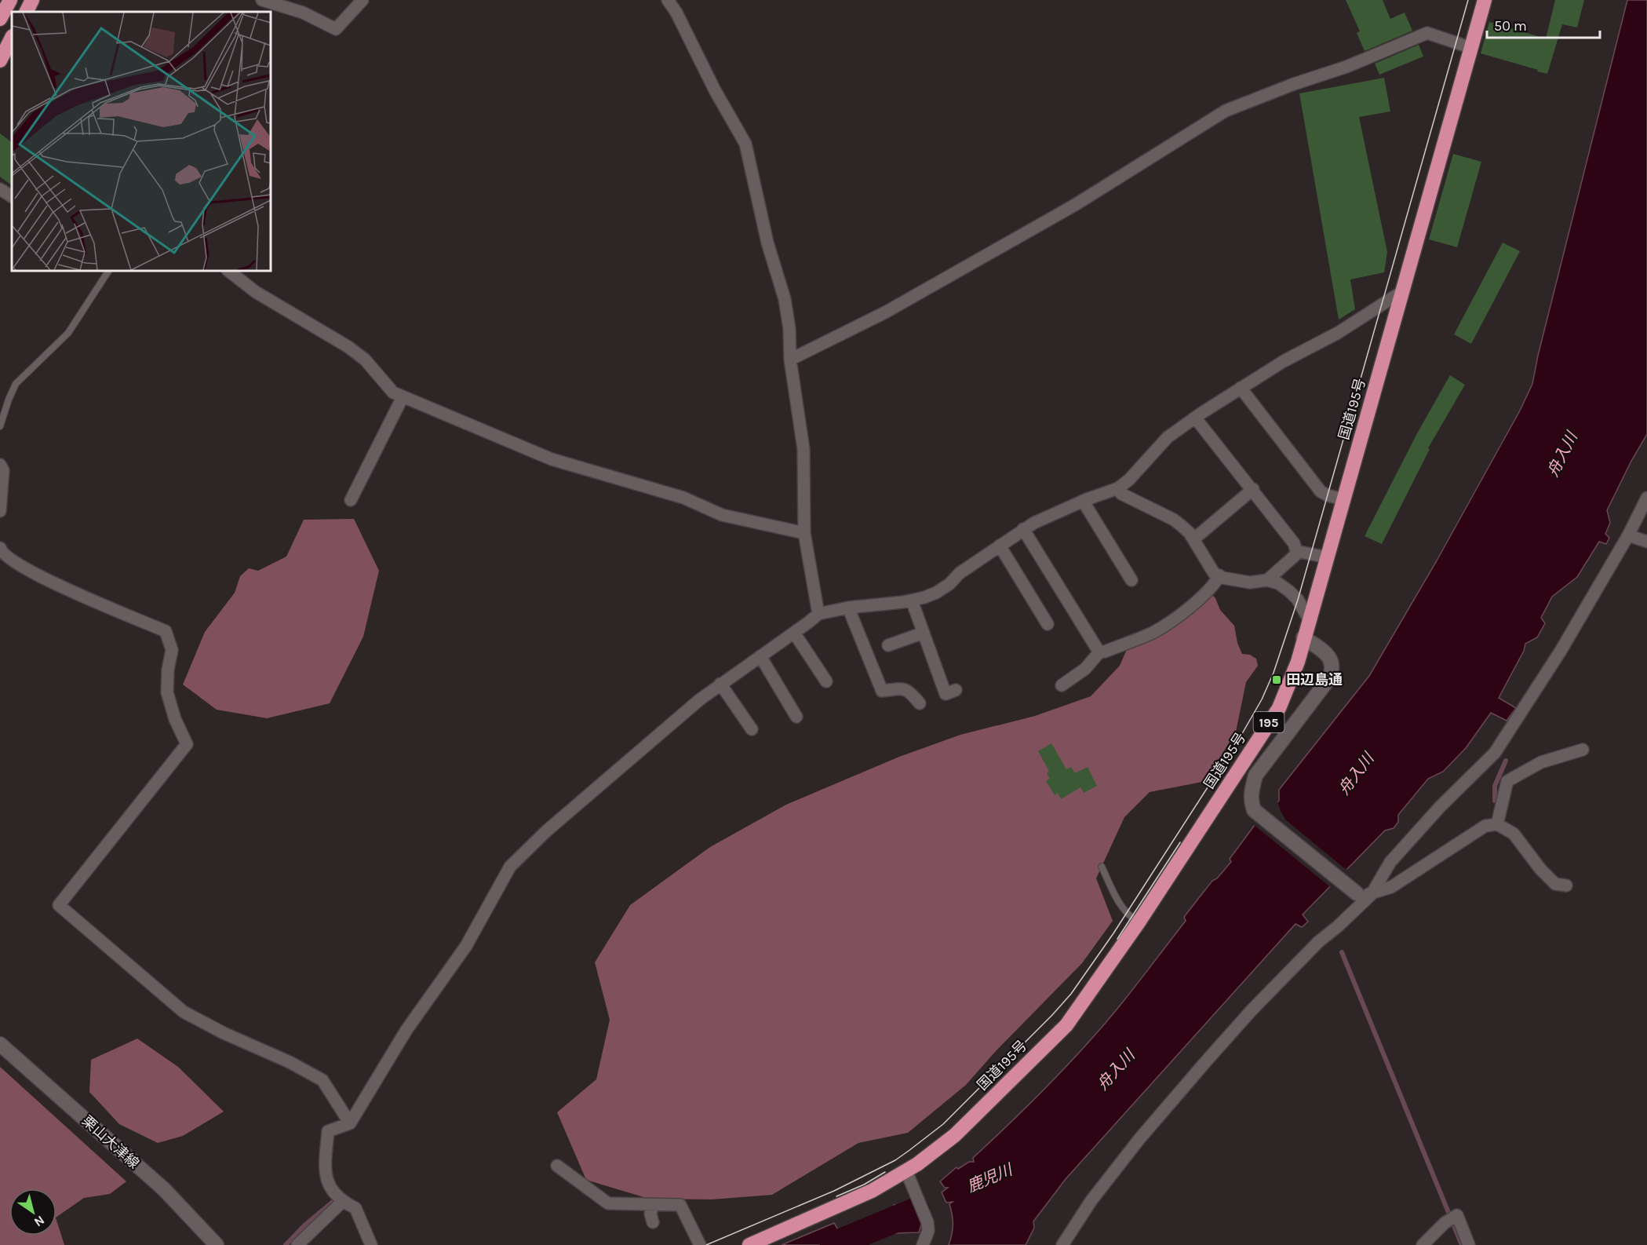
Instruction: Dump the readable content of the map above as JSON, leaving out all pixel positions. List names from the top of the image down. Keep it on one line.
{"streets":{"highway":["国道195号","195"],"street":["栗山大津線"]},"water":["舟入川","鹿児川"],"places":{"transit":["田辺島通"]},"scale_bar":"50 m","north":"bottom right"}
